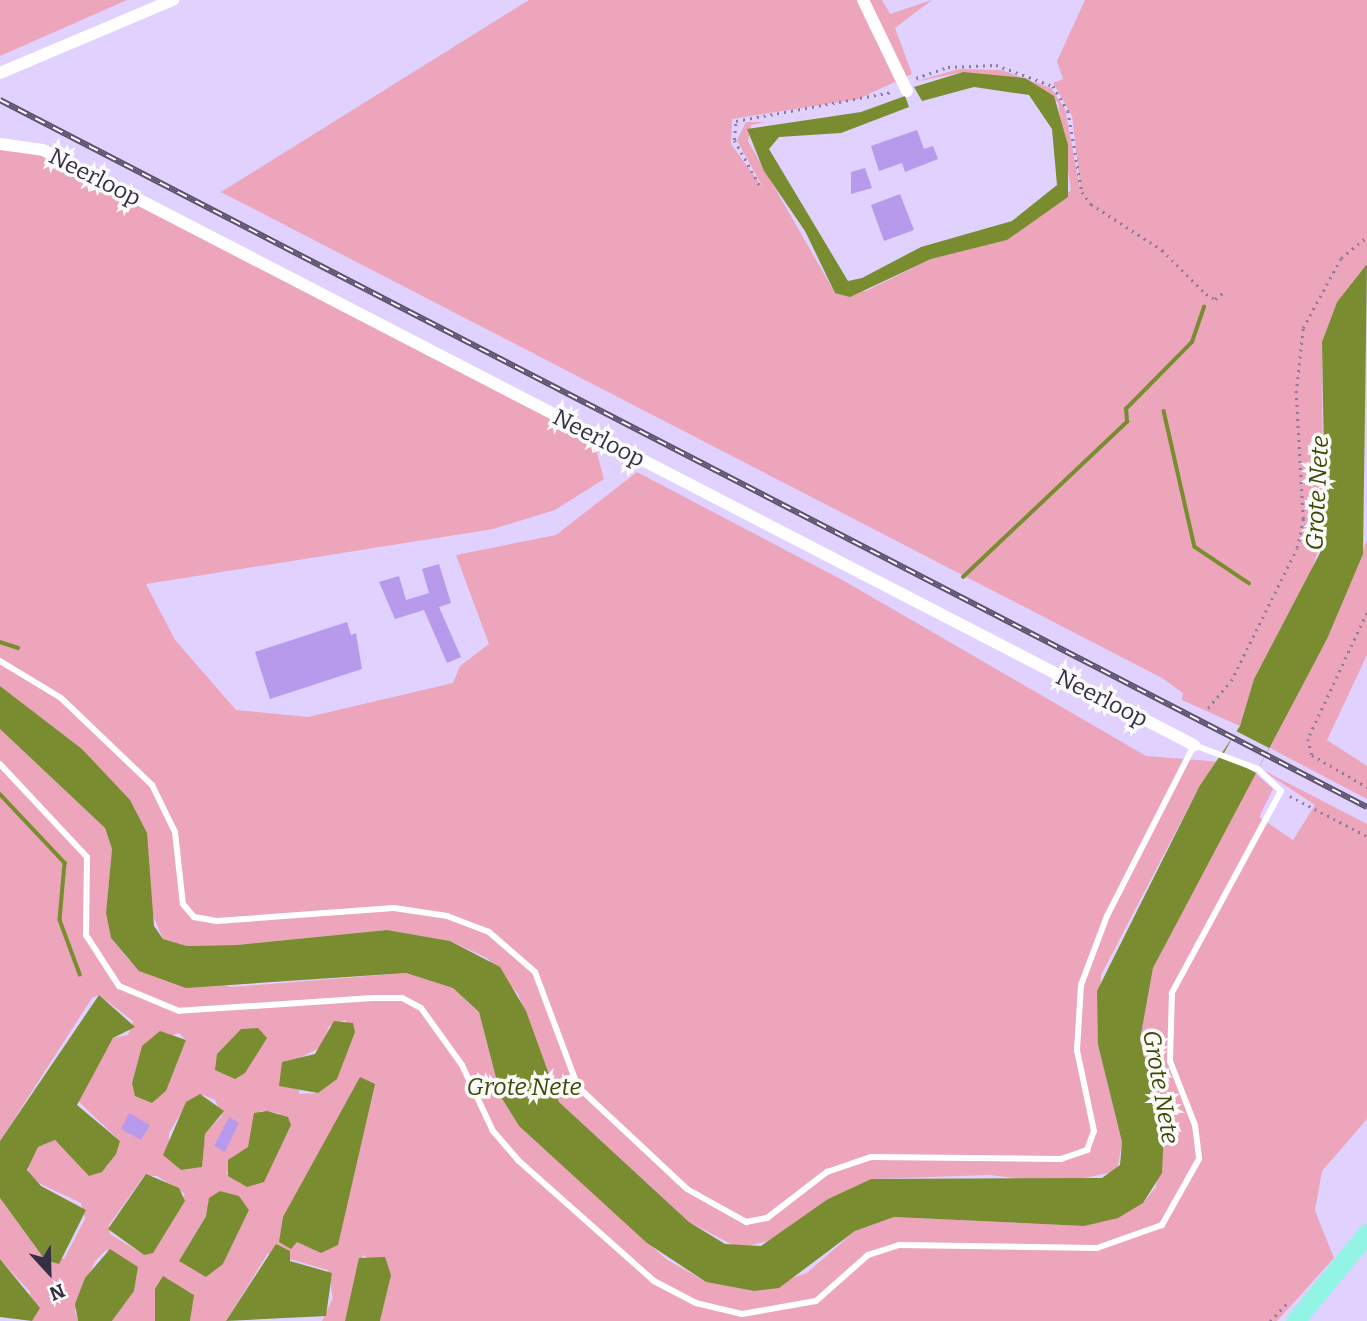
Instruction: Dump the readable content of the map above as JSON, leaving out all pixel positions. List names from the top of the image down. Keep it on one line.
{"streets":{"street":["Neerloop"]},"water":["Grote Nete"],"north":"bottom"}
